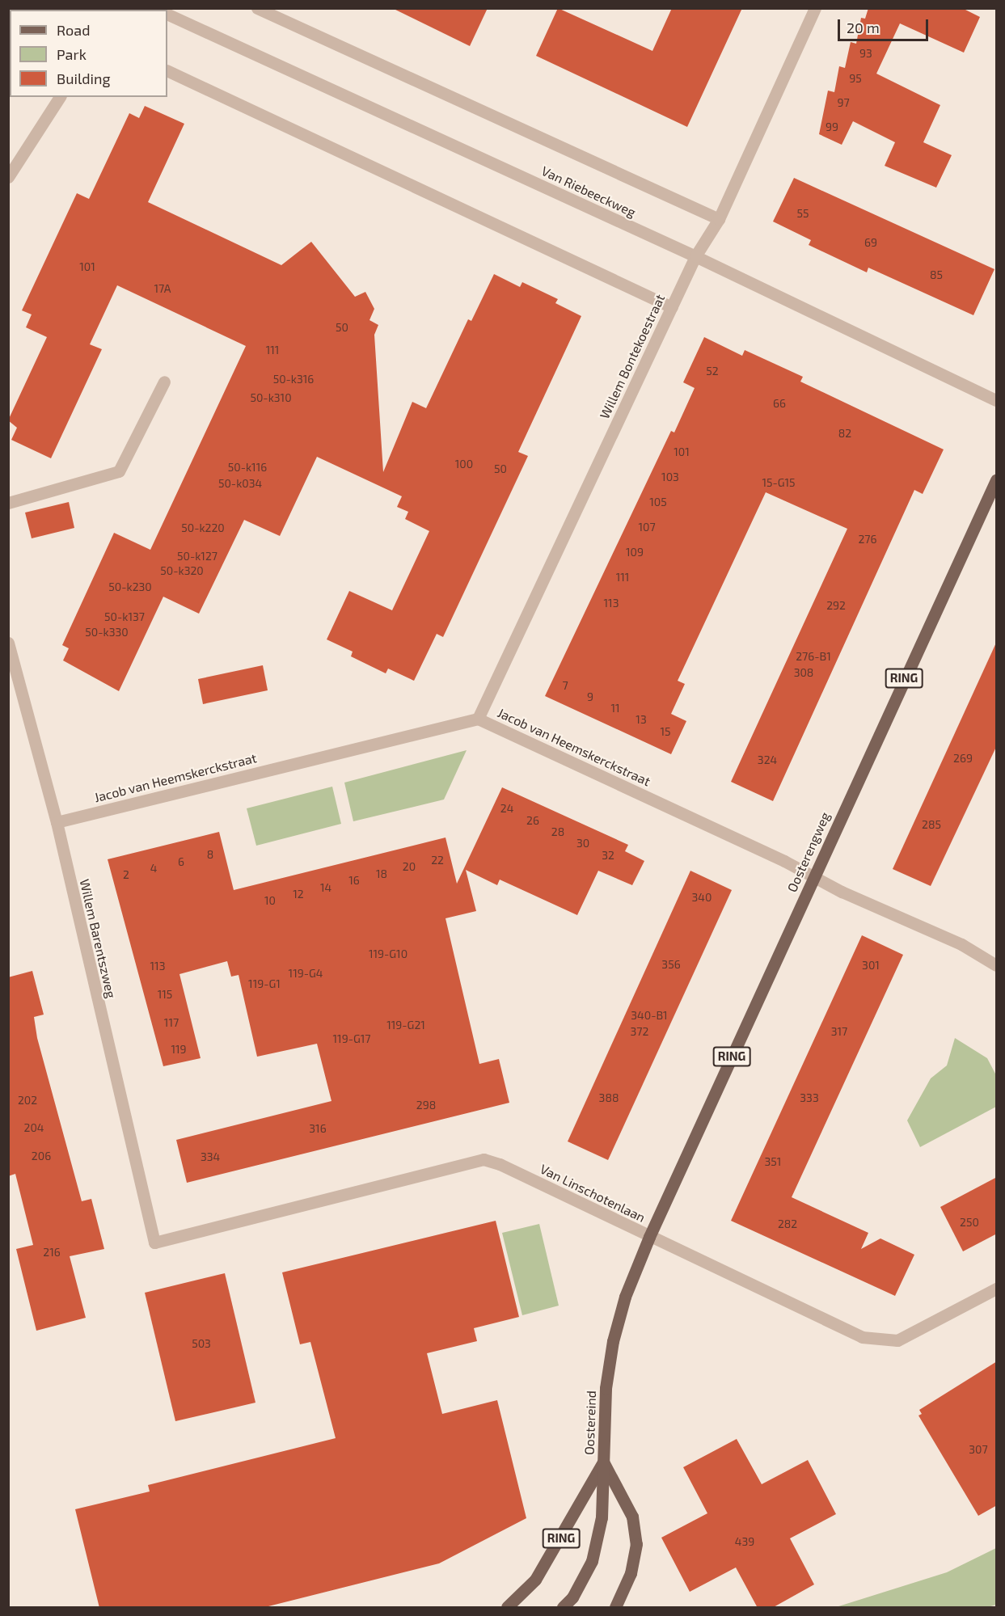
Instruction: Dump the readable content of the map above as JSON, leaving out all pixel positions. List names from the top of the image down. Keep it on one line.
{"streets":{"main road":["RING","Oosterengweg","Oostereind"],"street":["Van Riebeeckweg","Willem Bontekoestraat","Jacob van Heemskerckstraat","Willem Barentszweg","Van Linschotenlaan"]},"crossings":[["Van Riebeeckweg","Willem Bontekoestraat"],["Willem Bontekoestraat","Jacob van Heemskerckstraat"],["RING","Oostereind"],["Jacob van Heemskerckstraat","Oosterengweg"],["Jacob van Heemskerckstraat","Willem Barentszweg"],["Oosterengweg","Van Linschotenlaan"],["Oosterengweg","Oostereind"],["Willem Barentszweg","Van Linschotenlaan"],["Van Linschotenlaan","Oostereind"]],"house_numbers":["93","95","97","99","55","69","101","85","17A","50","111","52","50-k316","50-k310","66","82","101","100","50-k116","50","103","15-G15","50-k034","105","107","50-k220","276","109","50-k127","50-k320","111","50-k230","113","292","50-k137","50-k330","276-B1","308","7","9","11","13","15","269","324","24","26","285","28","30","8","32","22","6","20","4","18","2","16","14","12","340","10","119-G10","356","301","113","119-G4","119-G1","115","340-B1","117","119-G21","372","317","119-G17","119","388","333","202","298","204","316","206","334","351","250","282","216","503","307","439"],"legend":["Road","Park","Building"],"scale_bar":"20 m"}
